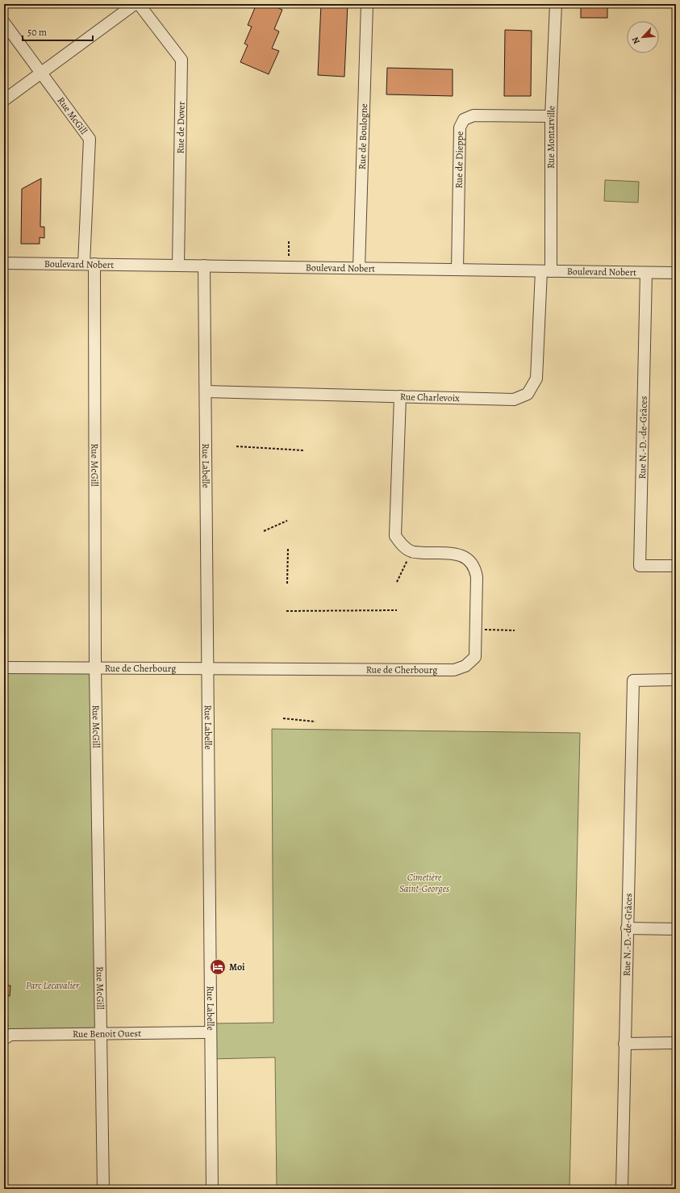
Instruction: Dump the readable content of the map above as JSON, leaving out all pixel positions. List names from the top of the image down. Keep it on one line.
{"streets":{"street":["Rue McGill","Rue de Dover","Rue de Boulogne","Rue Montarville","Rue de Dieppe","Boulevard Nobert","Rue Charlevoix","Rue N.-D.-de-Grâces","Rue Labelle","Rue de Cherbourg","Rue Benoit Ouest"]},"crossings":[["Rue McGill","Boulevard Nobert"],["Rue McGill","Rue de Cherbourg"],["Rue McGill","Rue Benoit Ouest"],["Rue de Dover","Boulevard Nobert"],["Rue de Boulogne","Boulevard Nobert"],["Rue Montarville","Rue de Dieppe"],["Rue Montarville","Boulevard Nobert"],["Rue Montarville","Rue Charlevoix"],["Rue de Dieppe","Boulevard Nobert"],["Boulevard Nobert","Rue Charlevoix"],["Boulevard Nobert","Rue N.-D.-de-Grâces"],["Boulevard Nobert","Rue Labelle"],["Rue Charlevoix","Rue Labelle"],["Rue Labelle","Rue de Cherbourg"],["Rue Labelle","Rue Benoit Ouest"]],"parks":["Cimetière Saint-Georges","Parc Lecavalier"],"places":{"hotel":["Moi"]},"scale_bar":"50 m","north":"bottom left"}
